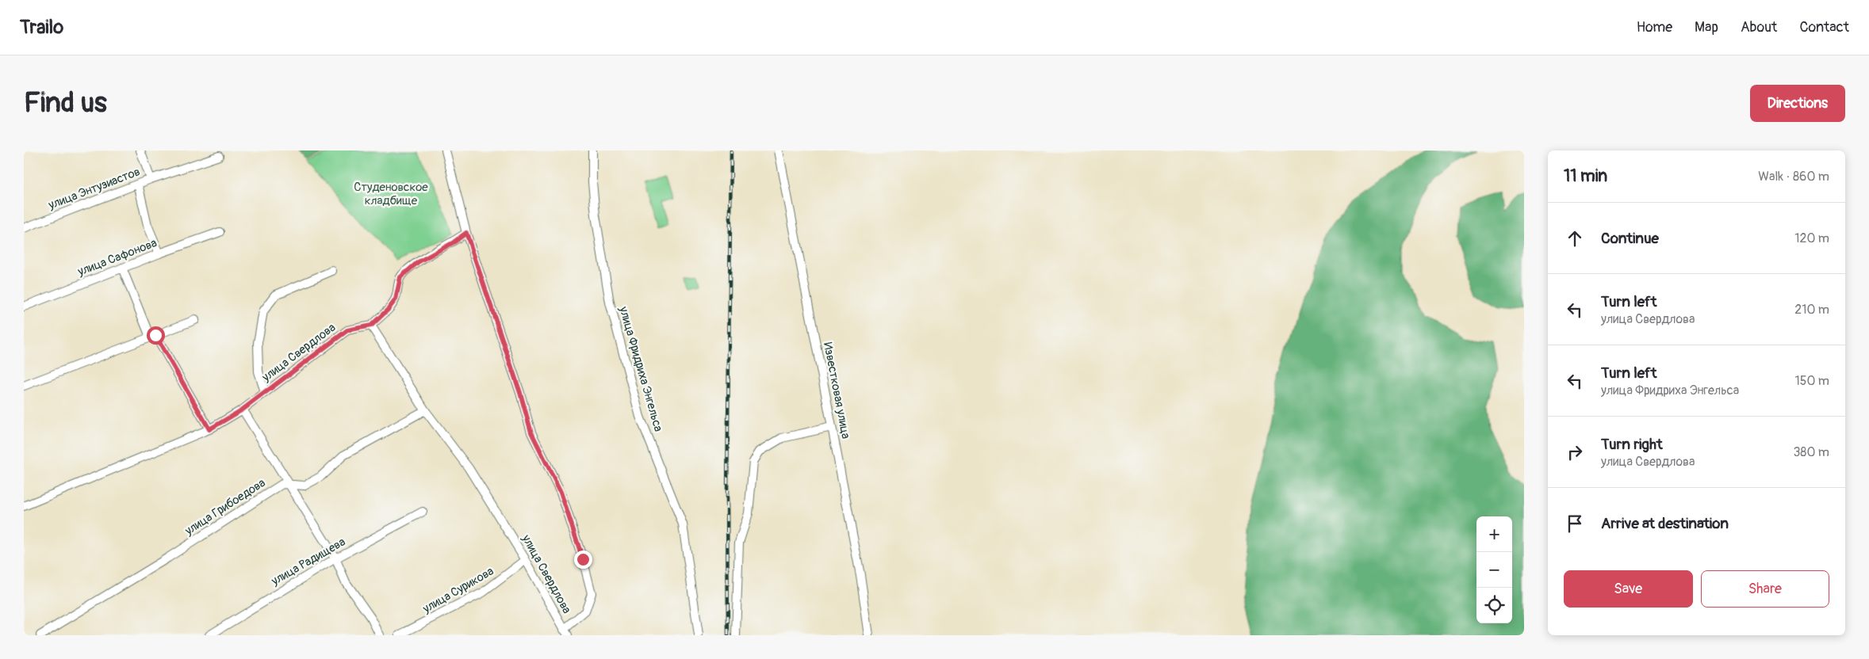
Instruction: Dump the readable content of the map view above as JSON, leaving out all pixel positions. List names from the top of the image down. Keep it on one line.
{"streets":{"street":["улица Энтузиастов","улица Сафонова","улица Свердлова","улица Фридриха Энгельса","Известковая улица","улица Грибоедова","улица Радищева","улица Сурикова"]},"crossings":[["улица Свердлова","улица Грибоедова"],["улица Свердлова","улица Сурикова"]],"parks":["Студеновское кладбище"],"page":{"header":"Trailo","nav":["Home","Map","About","Contact"],"buttons":["Directions",["Save","Share"]],"title":"Find us","heading":["11 min","Walk · 860 m"],"list":[["Continue","120 m"],["Turn left","улица Свердлова","210 m"],["Turn left","улица Фридриха Энгельса","150 m"],["Turn right","улица Свердлова","380 m"],"Arrive at destination"],"map_buttons":["+","−"]}}
